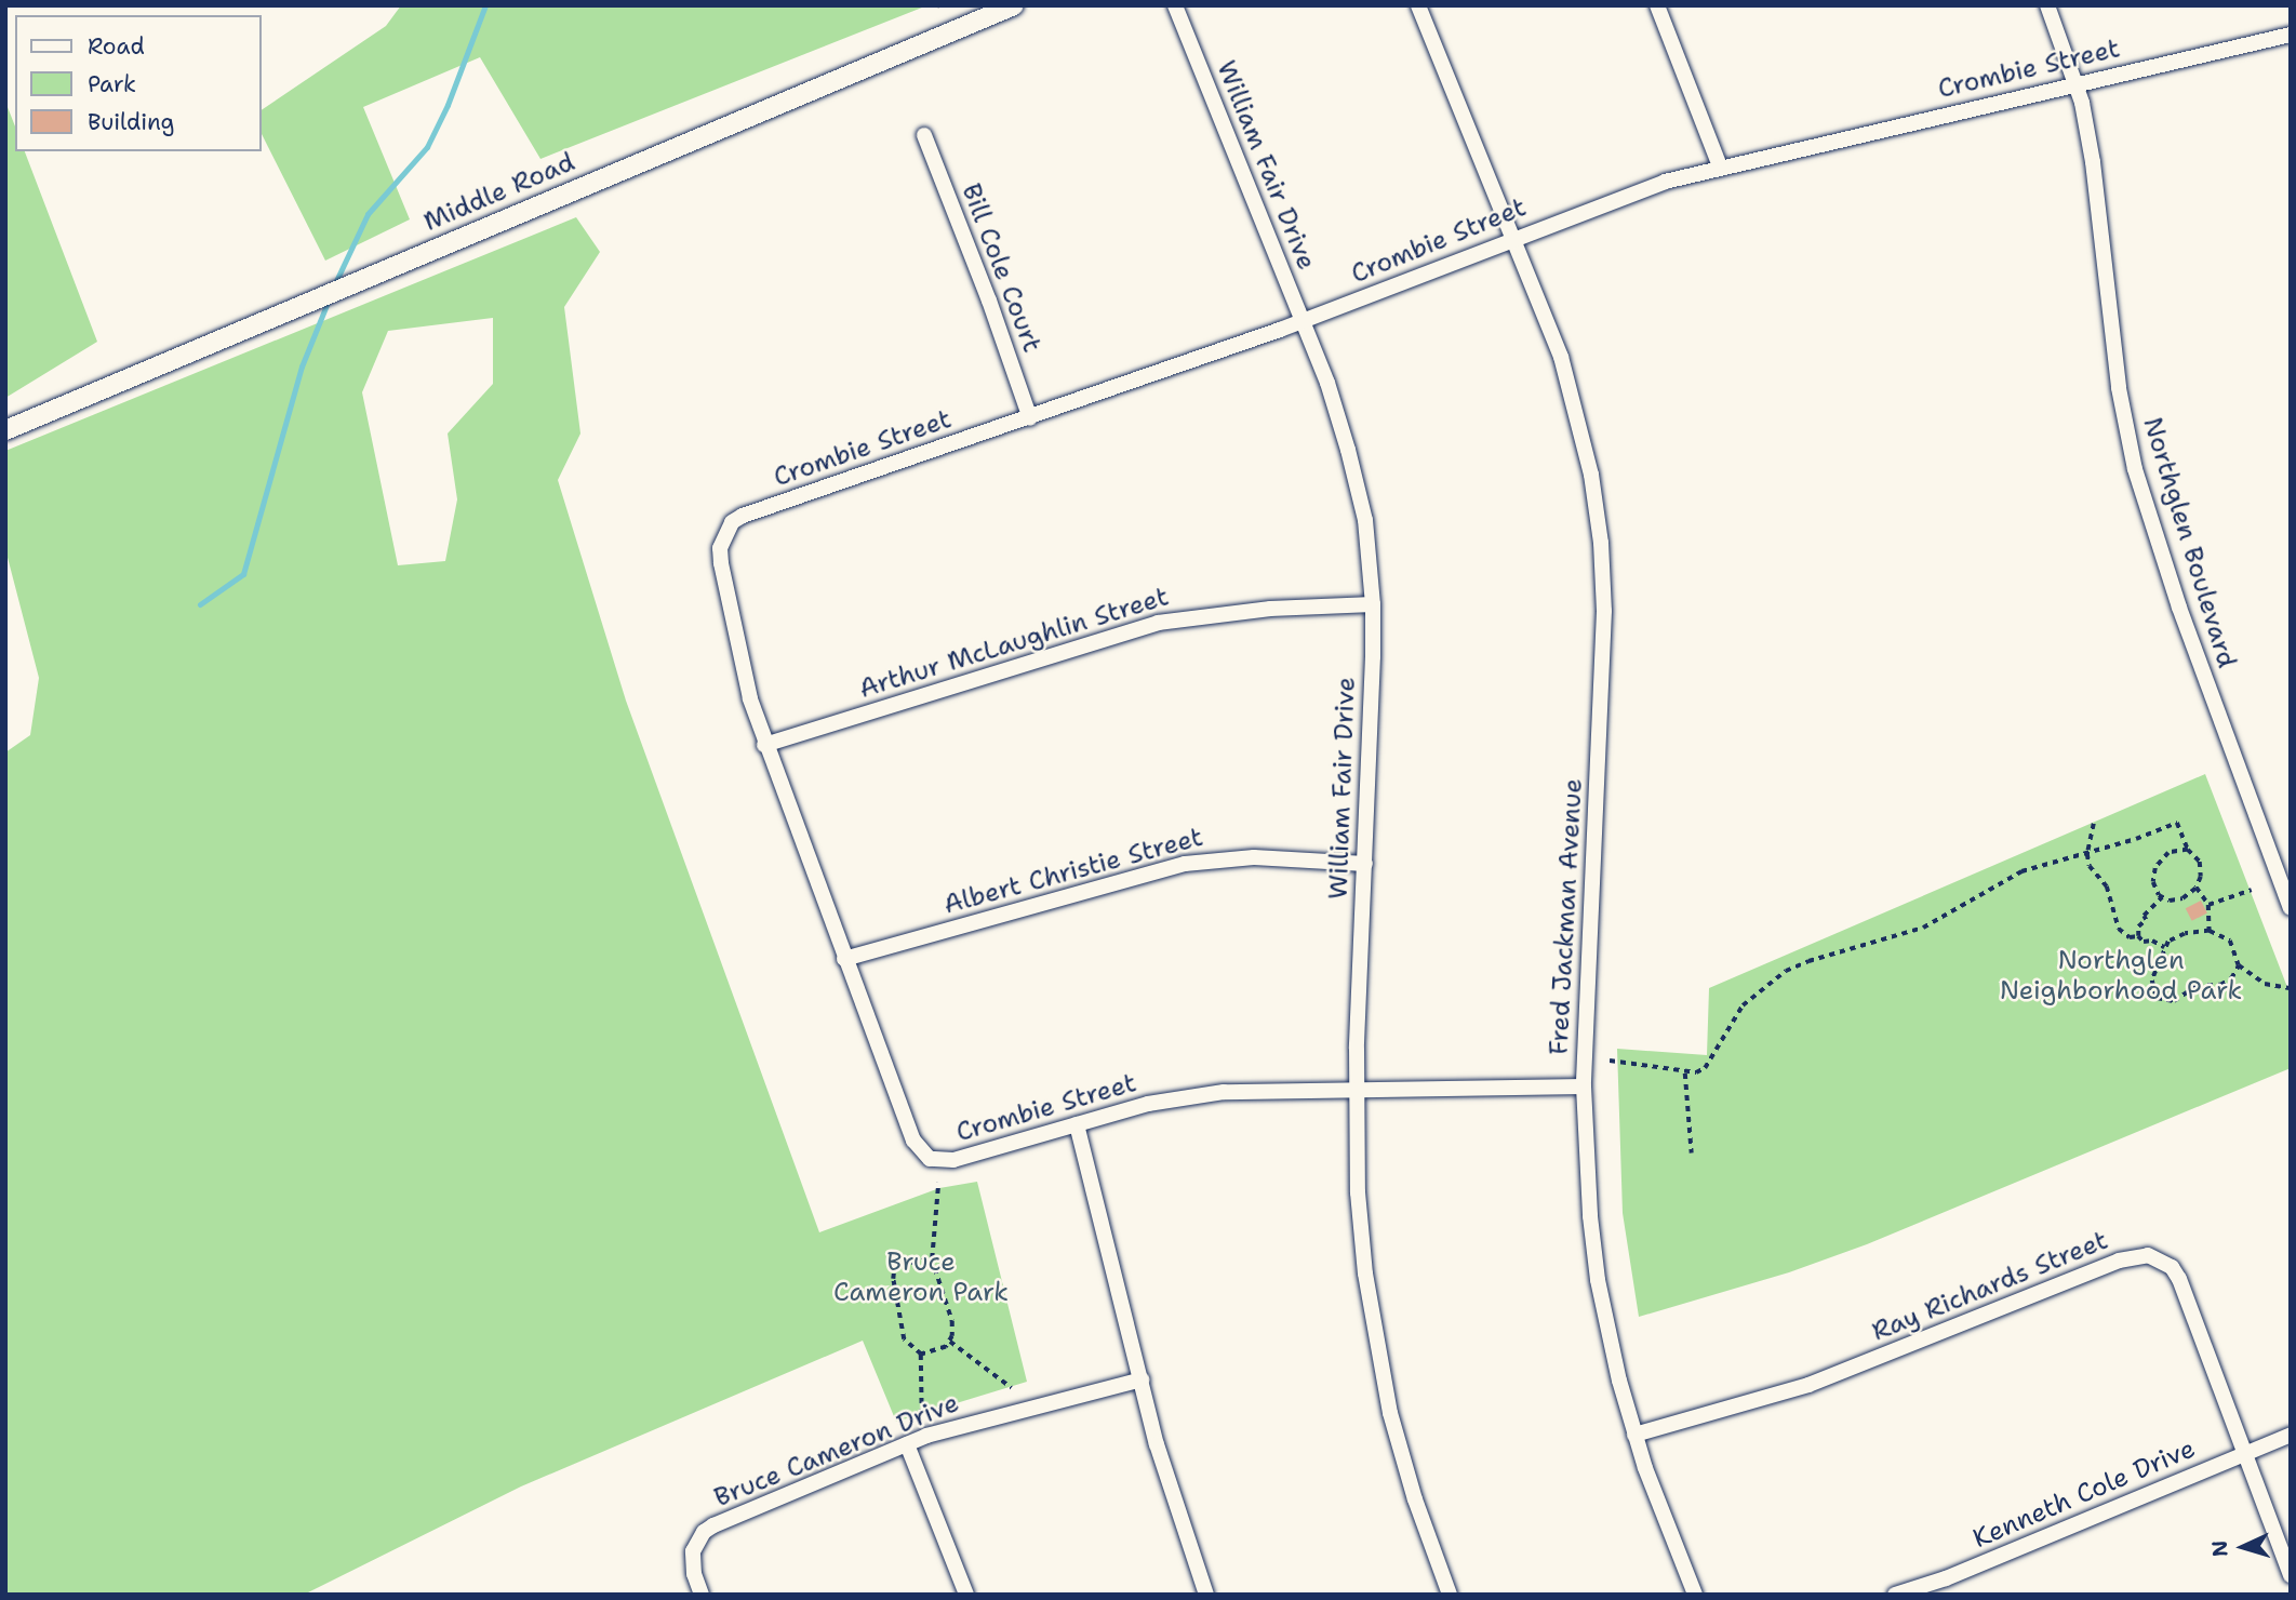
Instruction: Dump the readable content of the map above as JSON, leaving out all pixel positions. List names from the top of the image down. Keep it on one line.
{"streets":{"street":["Crombie Street","William Fair Drive","Middle Road","Bill Cole Court","Northglen Boulevard","Arthur McLaughlin Street","Albert Christie Street","Fred Jackman Avenue","Ray Richards Street","Bruce Cameron Drive","Kenneth Cole Drive"]},"crossings":[["Crombie Street","William Fair Drive"],["Crombie Street","Bill Cole Court"],["Crombie Street","Northglen Boulevard"],["Crombie Street","Arthur McLaughlin Street"],["Crombie Street","Albert Christie Street"],["Crombie Street","Fred Jackman Avenue"],["William Fair Drive","Arthur McLaughlin Street"],["William Fair Drive","Albert Christie Street"],["Fred Jackman Avenue","Ray Richards Street"],["Ray Richards Street","Kenneth Cole Drive"]],"parks":["Northglen Neighborhood Park","Bruce Cameron Park"],"legend":["Road","Park","Building"],"north":"left"}
